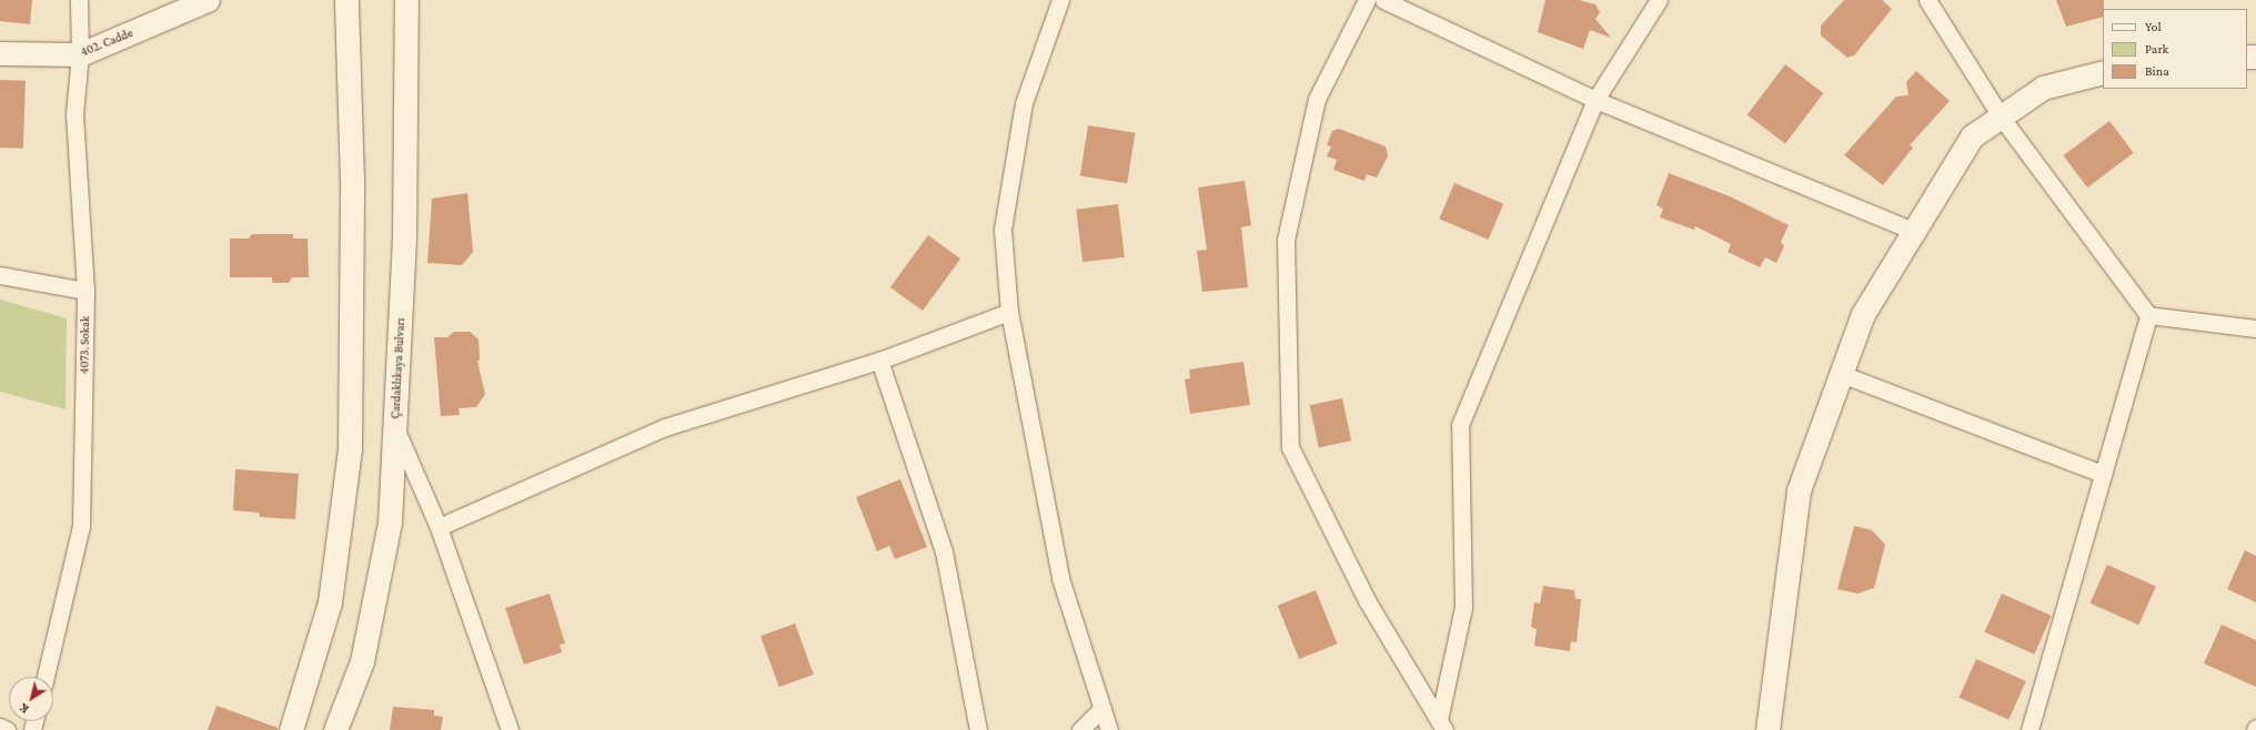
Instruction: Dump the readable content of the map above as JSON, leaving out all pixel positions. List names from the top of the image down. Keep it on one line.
{"streets":{"main road":["402. Cadde","Çardaklıkaya Bulvarı"],"street":["4073. Sokak"]},"crossings":[["402. Cadde","4073. Sokak"]],"legend":["Yol","Park","Bina"],"north":"bottom left"}
